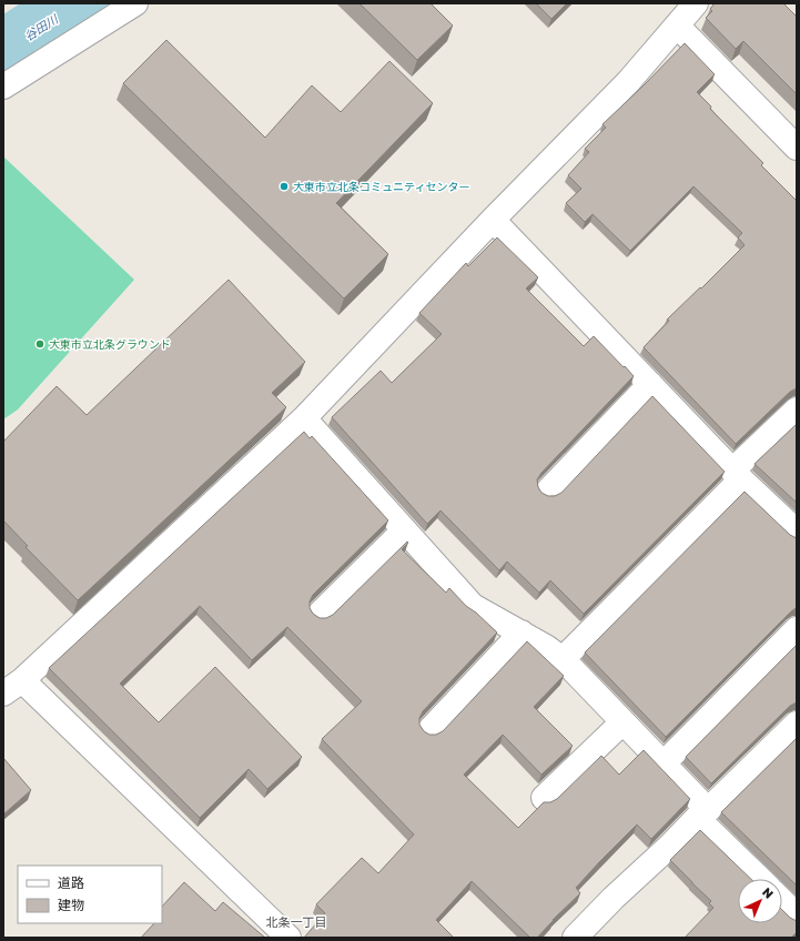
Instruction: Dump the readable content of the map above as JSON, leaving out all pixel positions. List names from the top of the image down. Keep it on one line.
{"districts":["北条一丁目"],"water":["谷田川"],"places":["大東市立北条コミュニティセンター","大東市立北条グラウンド"],"legend":["道路","建物"],"north":"top right"}
